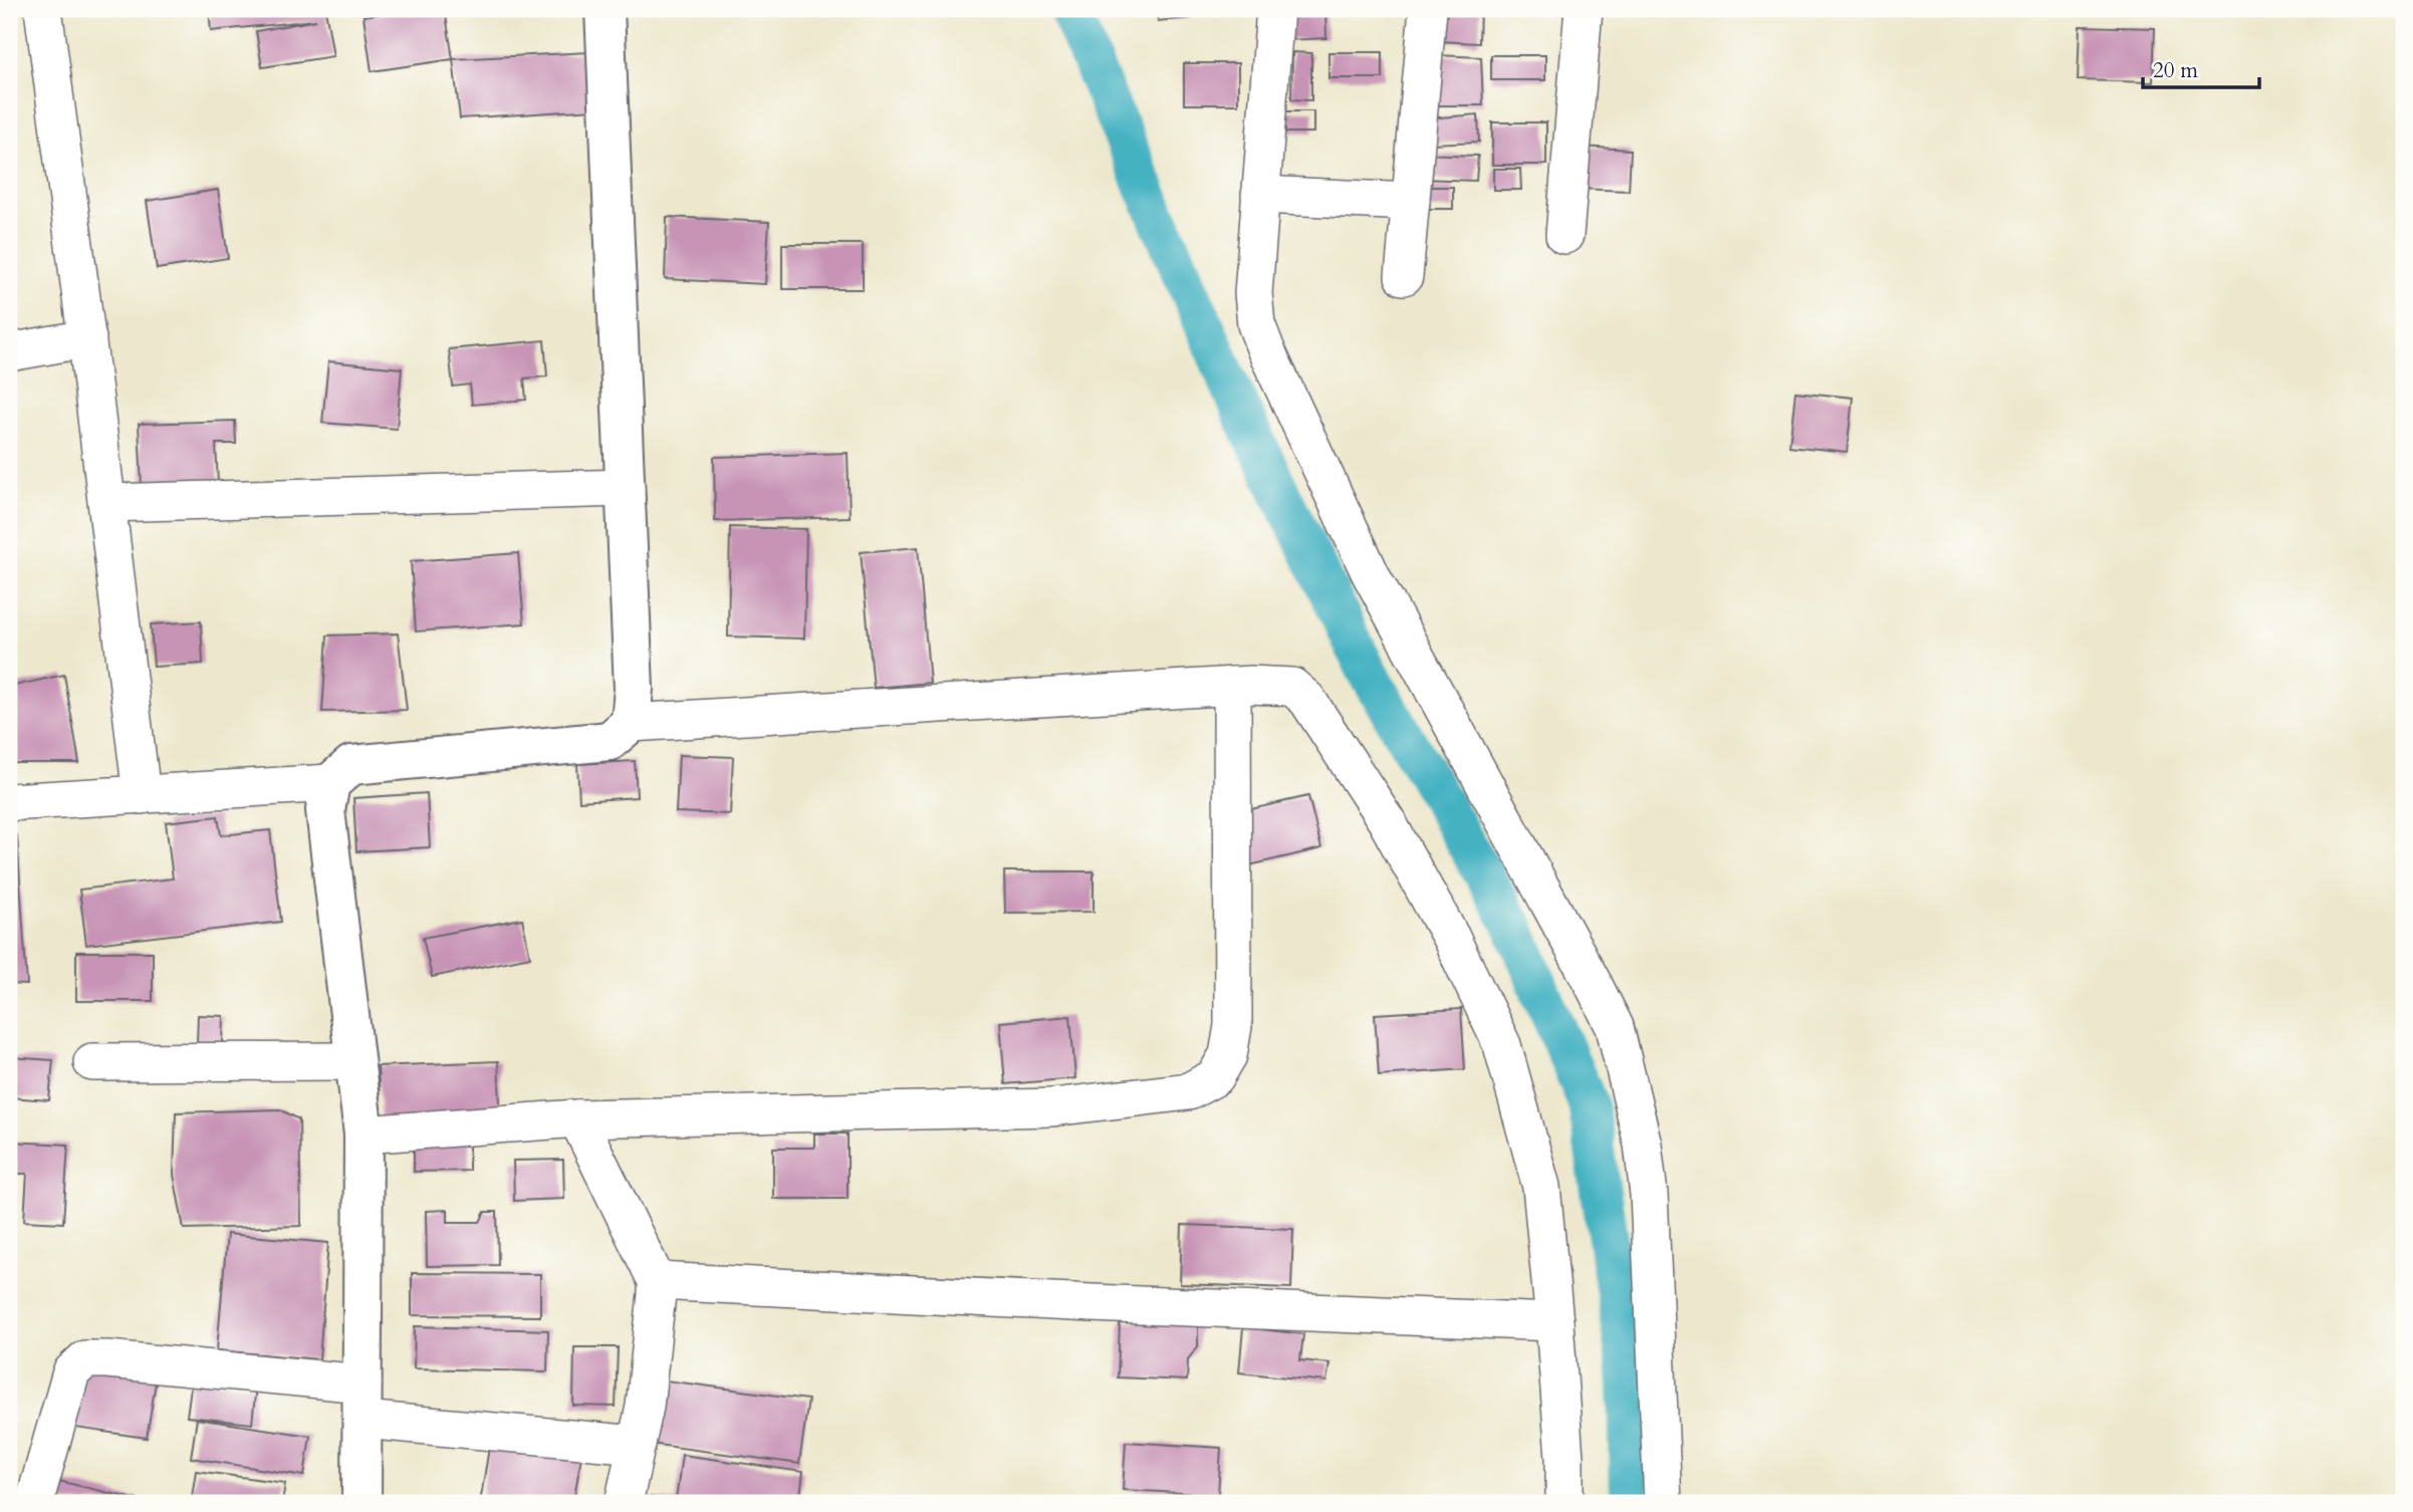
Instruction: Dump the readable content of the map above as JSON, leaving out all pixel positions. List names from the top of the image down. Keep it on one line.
{"scale_bar":"20 m"}
